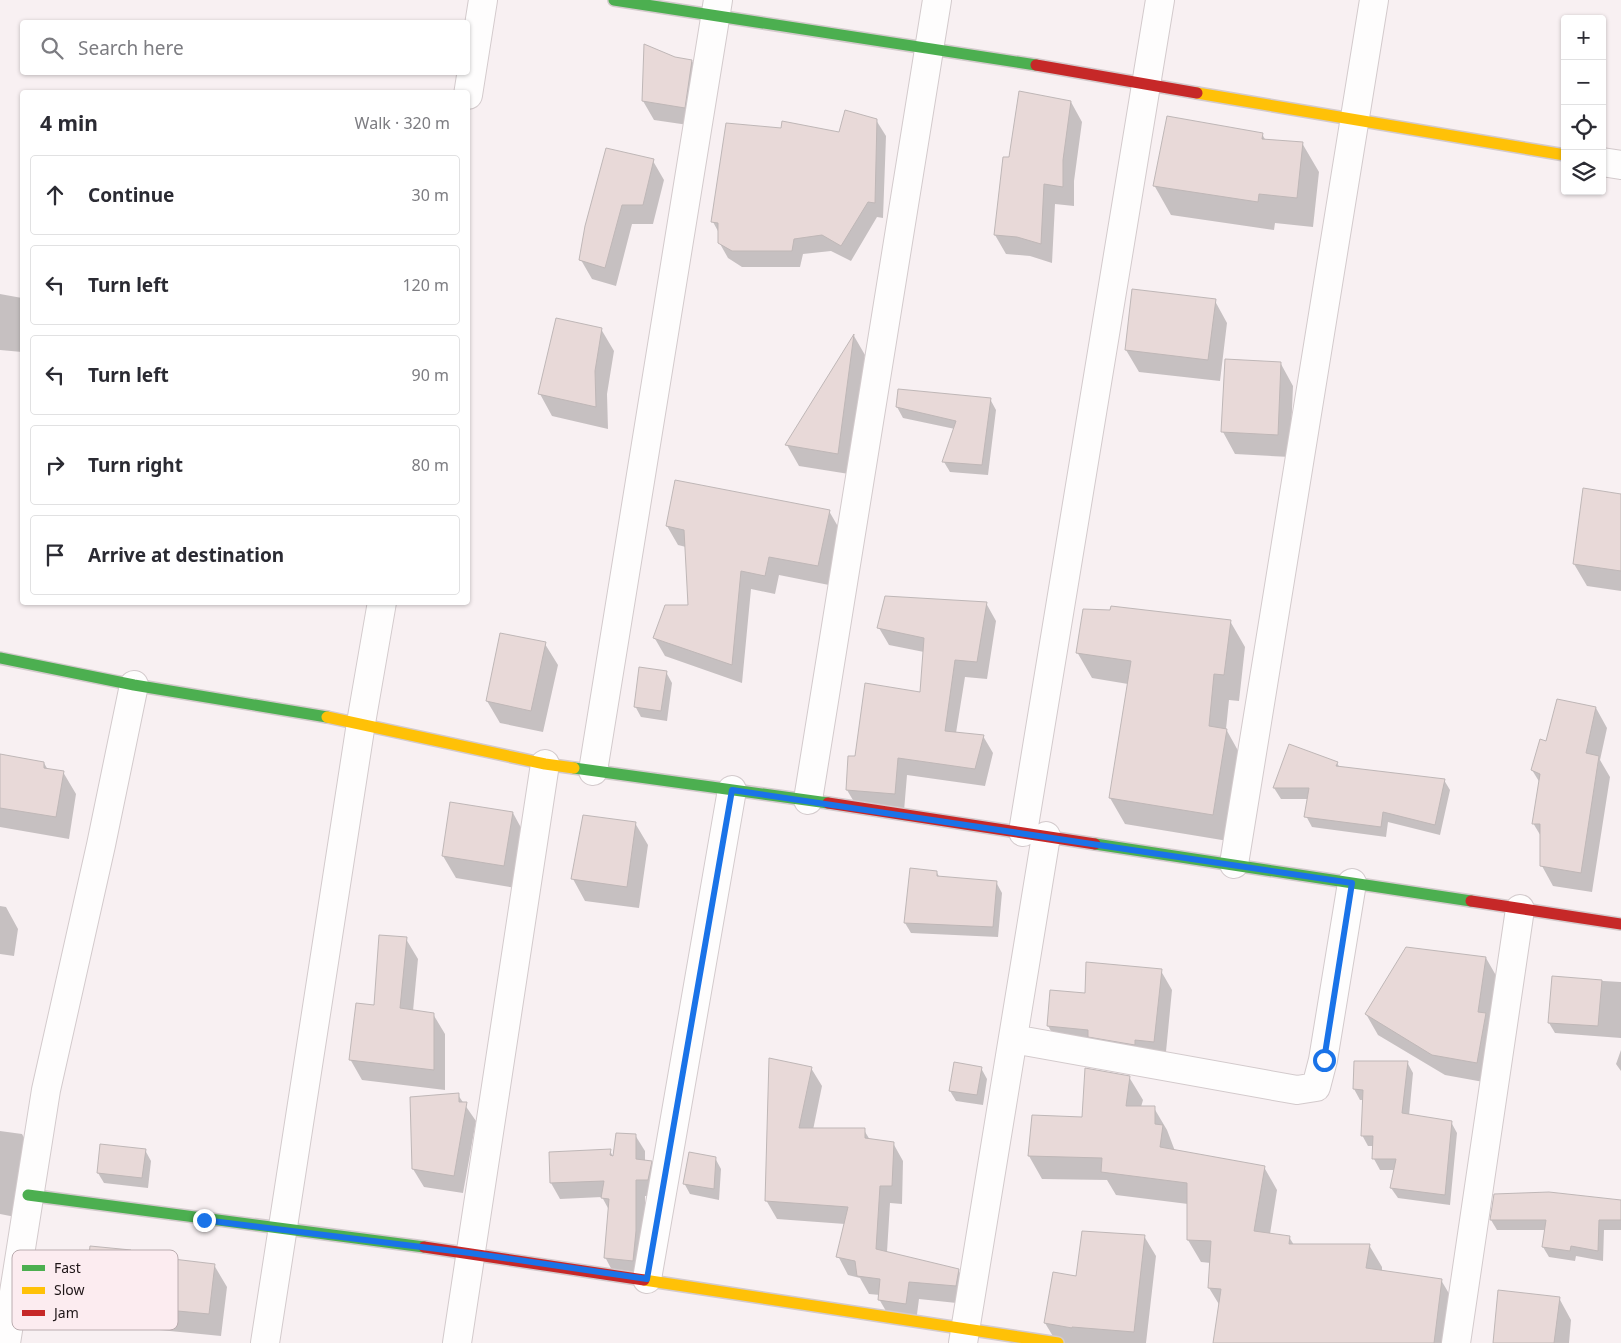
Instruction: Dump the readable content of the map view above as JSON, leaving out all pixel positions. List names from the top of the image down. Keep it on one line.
{"legend":["Fast","Slow","Jam"],"page":{"map_buttons":["+","−"],"search":"Search here","heading":["4 min","Walk · 320 m"],"list":[["Continue","30 m"],["Turn left","120 m"],["Turn left","90 m"],["Turn right","80 m"],"Arrive at destination"]}}
